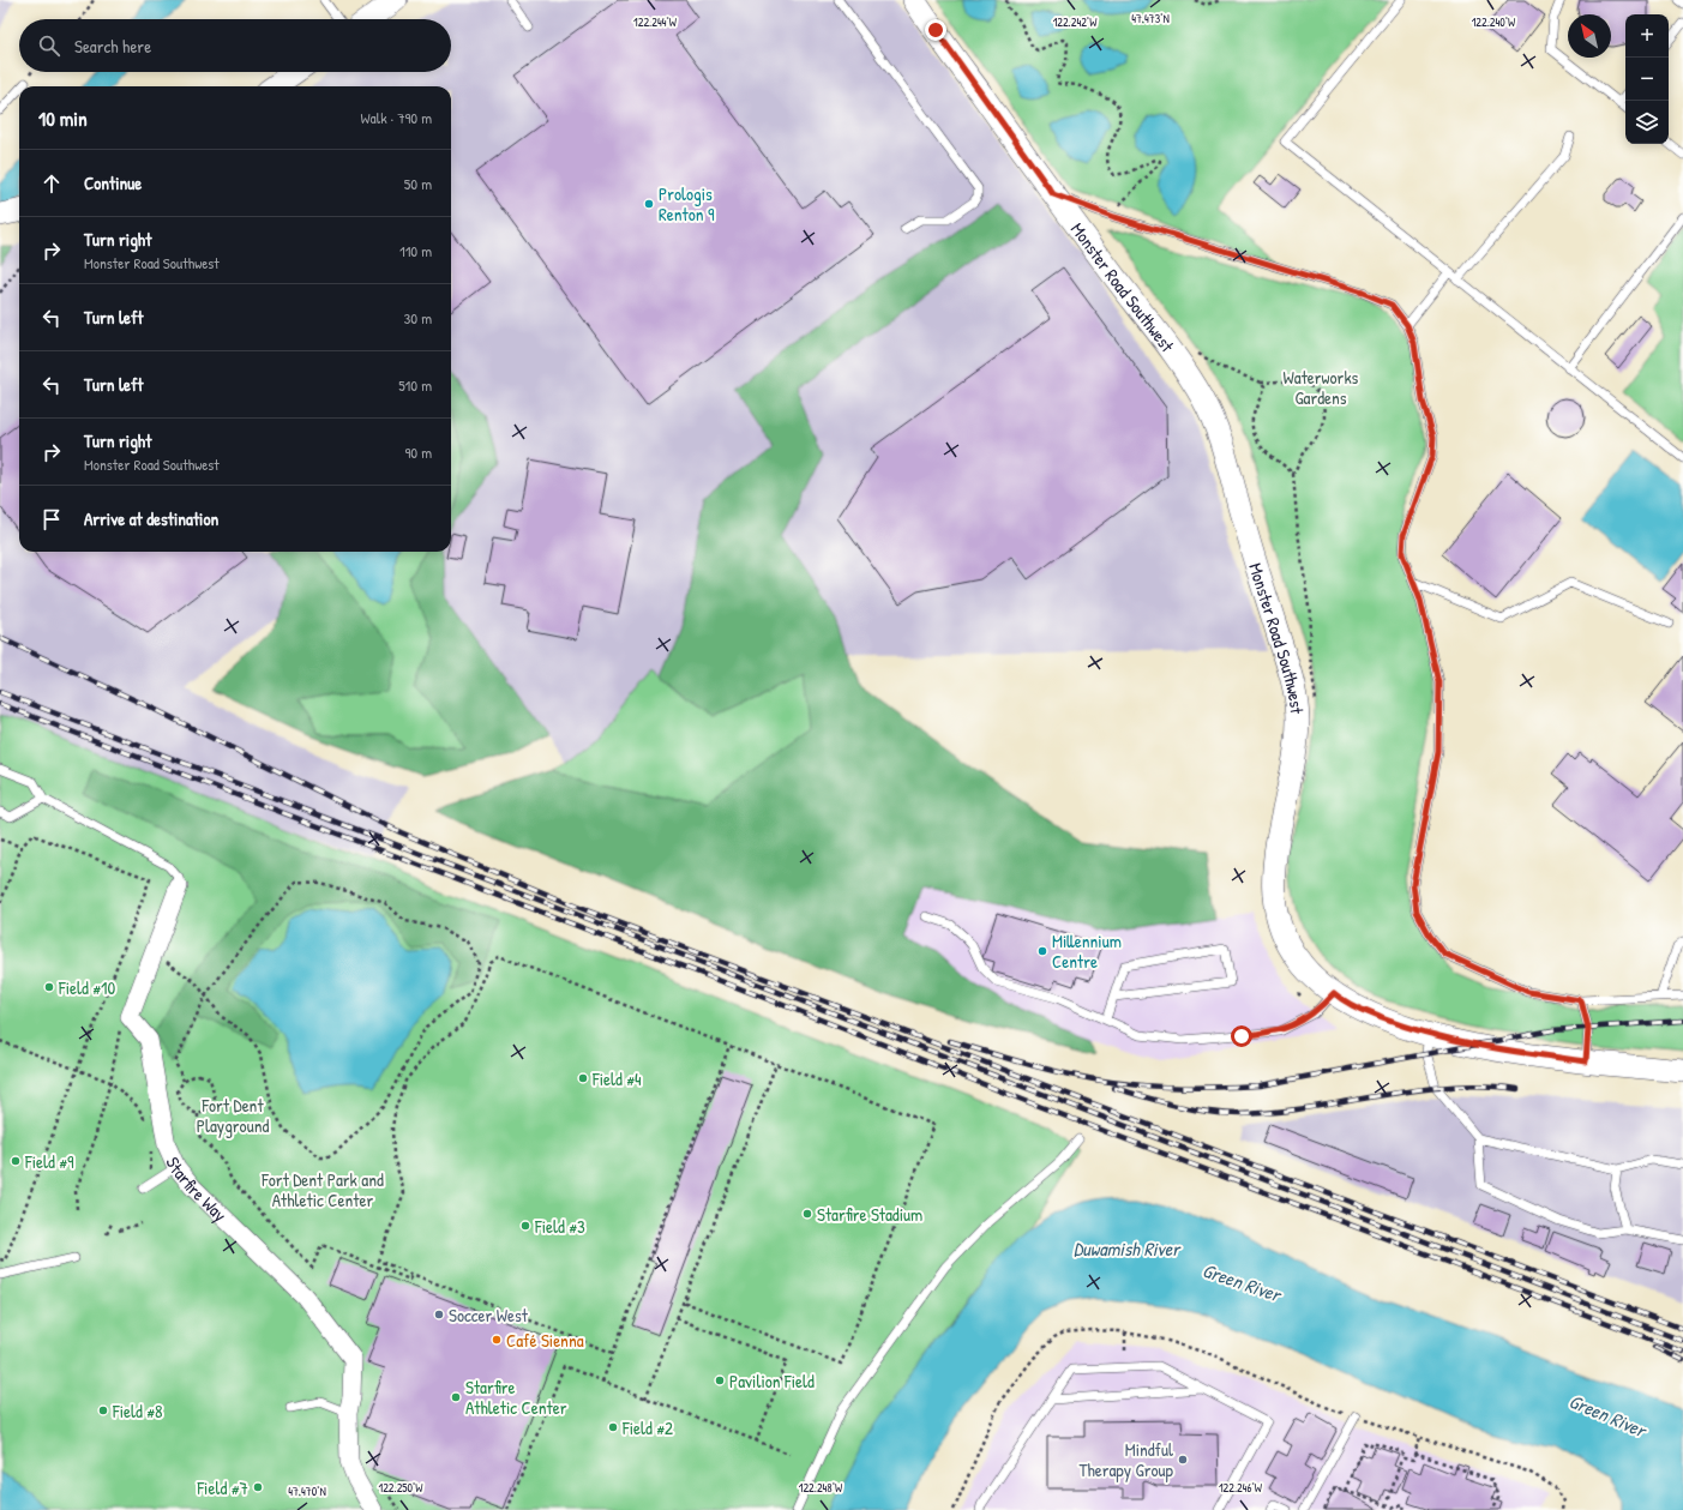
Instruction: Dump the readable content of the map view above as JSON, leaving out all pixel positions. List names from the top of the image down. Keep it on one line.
{"streets":{"street":["Monster Road Southwest","Starfire Way"]},"water":["Duwamish River","Green River"],"parks":["Waterworks Gardens","Fort Dent Playground","Fort Dent Park and Athletic Center"],"places":["Prologis Renton 9","Millennium Centre","Field #10","Field #4","Field #9","Starfire Stadium","Field #3","Soccer West","Café Sienna","Pavilion Field","Starfire Athletic Center","Field #8","Field #2","Mindful Therapy Group","Field #7"],"north":"top left","page":{"map_buttons":["+","−"],"search":"Search here","heading":["10 min","Walk · 790 m"],"list":[["Continue","50 m"],["Turn right","Monster Road Southwest","110 m"],["Turn left","30 m"],["Turn left","510 m"],["Turn right","Monster Road Southwest","90 m"],"Arrive at destination"]},"coordinates":["47.473°N","122.244°W","122.242°W","122.240°W","122.250°W","122.248°W","122.246°W","47.470°N"]}
